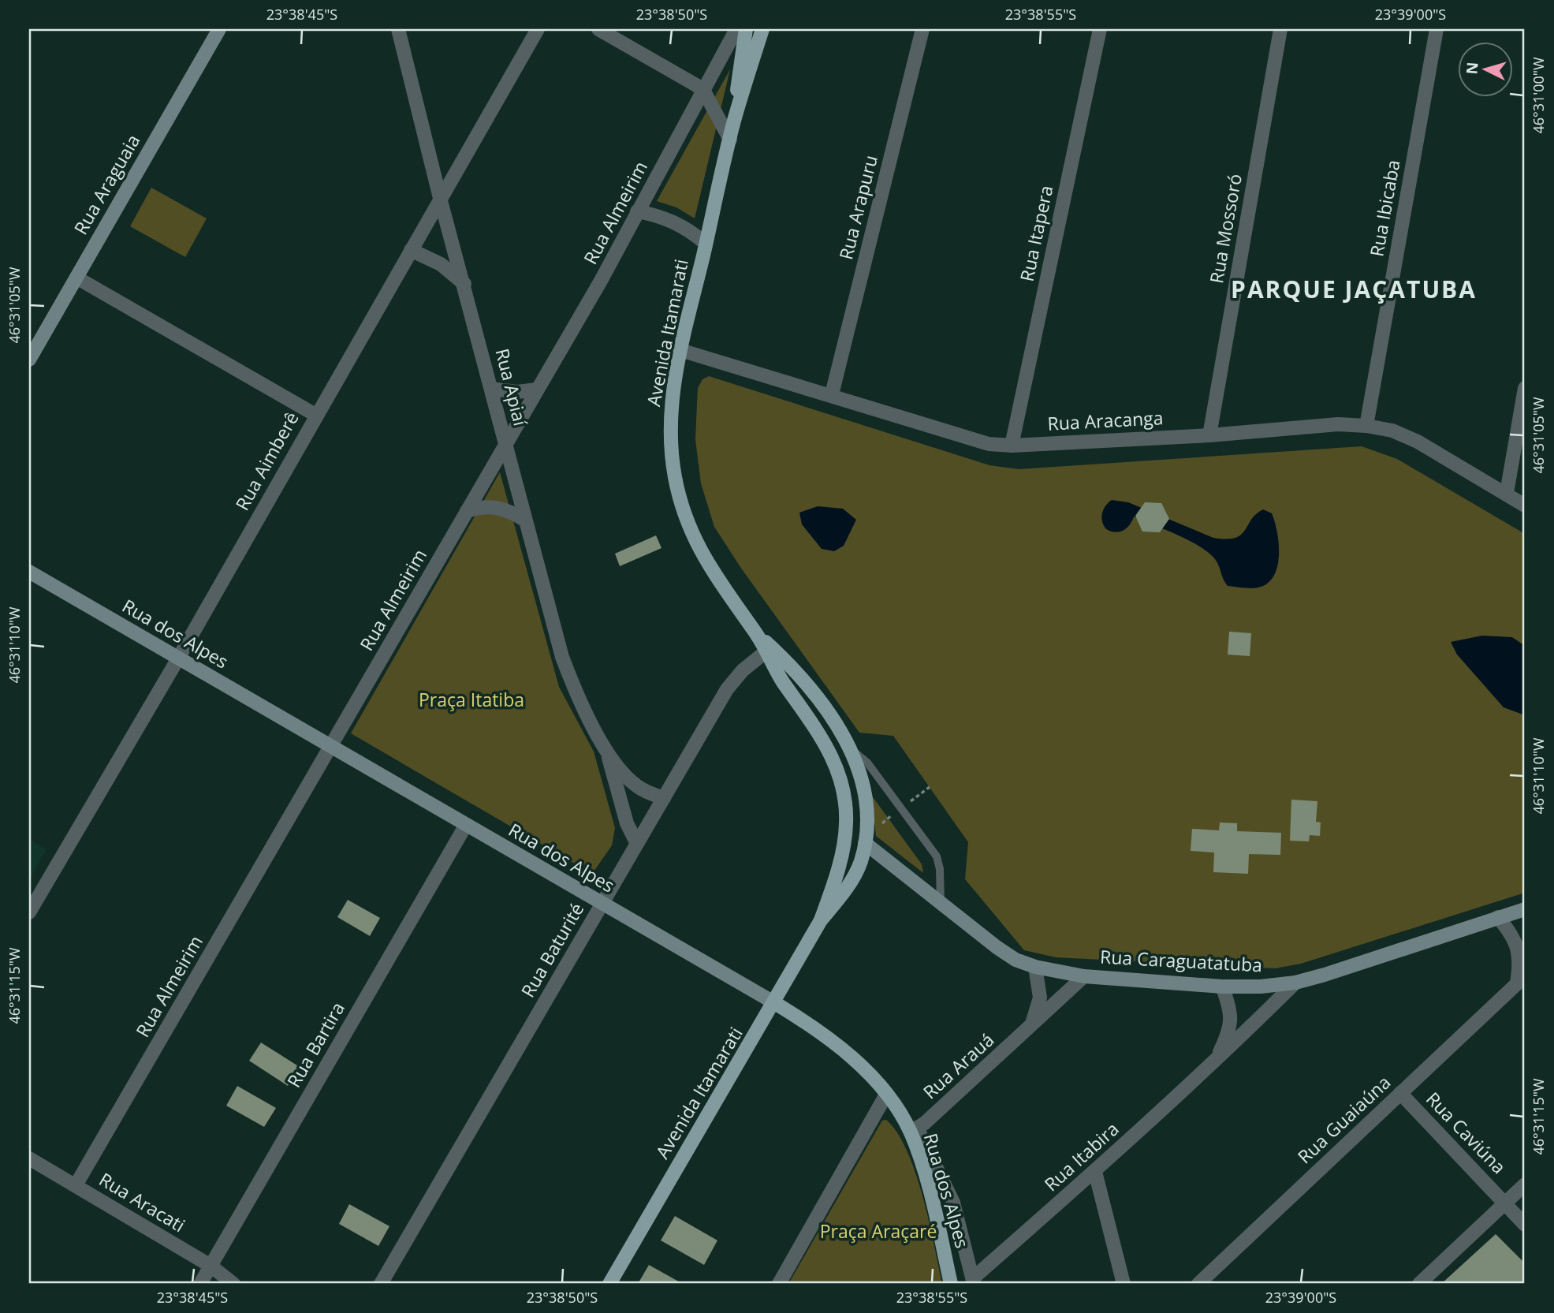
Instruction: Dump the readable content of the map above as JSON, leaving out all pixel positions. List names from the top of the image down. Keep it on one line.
{"streets":{"main road":["Avenida Itamarati","Rua dos Alpes"],"street":["Rua Araguaia","Rua Arapuru","Rua Ibicaba","Rua Almeirim","Rua Mossoró","Rua Itapera","Rua Apiaí","Rua Aracanga","Rua Aimberê","Rua Baturité","Rua Caraguatatuba","Rua Bartira","Rua Arauá","Rua Guaiaúna","Rua Caviúna","Rua Itabira","Rua Aracati"]},"crossings":[["Rua Arapuru","Rua Aracanga"],["Rua Ibicaba","Rua Aracanga"],["Rua Almeirim","Rua Apiaí"],["Rua Almeirim","Rua dos Alpes"],["Rua Almeirim","Rua Aracati"],["Rua Mossoró","Rua Aracanga"],["Rua Itapera","Rua Aracanga"],["Avenida Itamarati","Rua Aracanga"],["Avenida Itamarati","Rua dos Alpes"],["Avenida Itamarati","Rua Baturité"],["Avenida Itamarati","Rua Caraguatatuba"],["Rua Apiaí","Rua Aimberê"],["Rua Apiaí","Rua Baturité"],["Rua Aimberê","Rua dos Alpes"],["Rua dos Alpes","Rua Baturité"],["Rua dos Alpes","Rua Bartira"],["Rua dos Alpes","Rua Arauá"],["Rua dos Alpes","Rua Itabira"],["Rua Caraguatatuba","Rua Arauá"],["Rua Caraguatatuba","Rua Guaiaúna"],["Rua Caraguatatuba","Rua Itabira"],["Rua Bartira","Rua Aracati"],["Rua Guaiaúna","Rua Caviúna"]],"districts":["PARQUE JAÇATUBA"],"parks":["Praça Itatiba","Praça Araçaré"],"north":"left","coordinates":["23°38'45\"S","23°38'50\"S","23°38'55\"S","23°39'00\"S","46°31'00\"W","46°31'05\"W","46°31'10\"W","46°31'15\"W"]}
